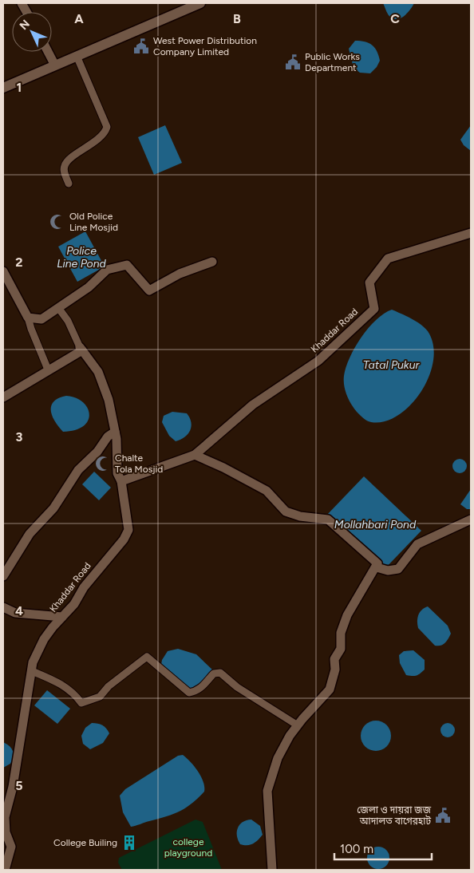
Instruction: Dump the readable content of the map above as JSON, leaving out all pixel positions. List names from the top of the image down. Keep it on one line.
{"streets":{"street":["Khaddar Road"]},"water":["Police Line Pond","Tatal Pukur","Mollahbari Pond"],"parks":["college playground"],"places":{"public building":["West Power Distribution Company Limited","Public Works Department","জেলা ও দায়রা জজ আদালত বাগেরহাট"],"mosque":["Old Police Line Mosjid","Chalte Tola Mosjid"],"building":["College Builing"]},"scale_bar":"100 m","north":"top left","grid":{"columns":["A","B","C"],"rows":["1","2","3","4","5"]}}
